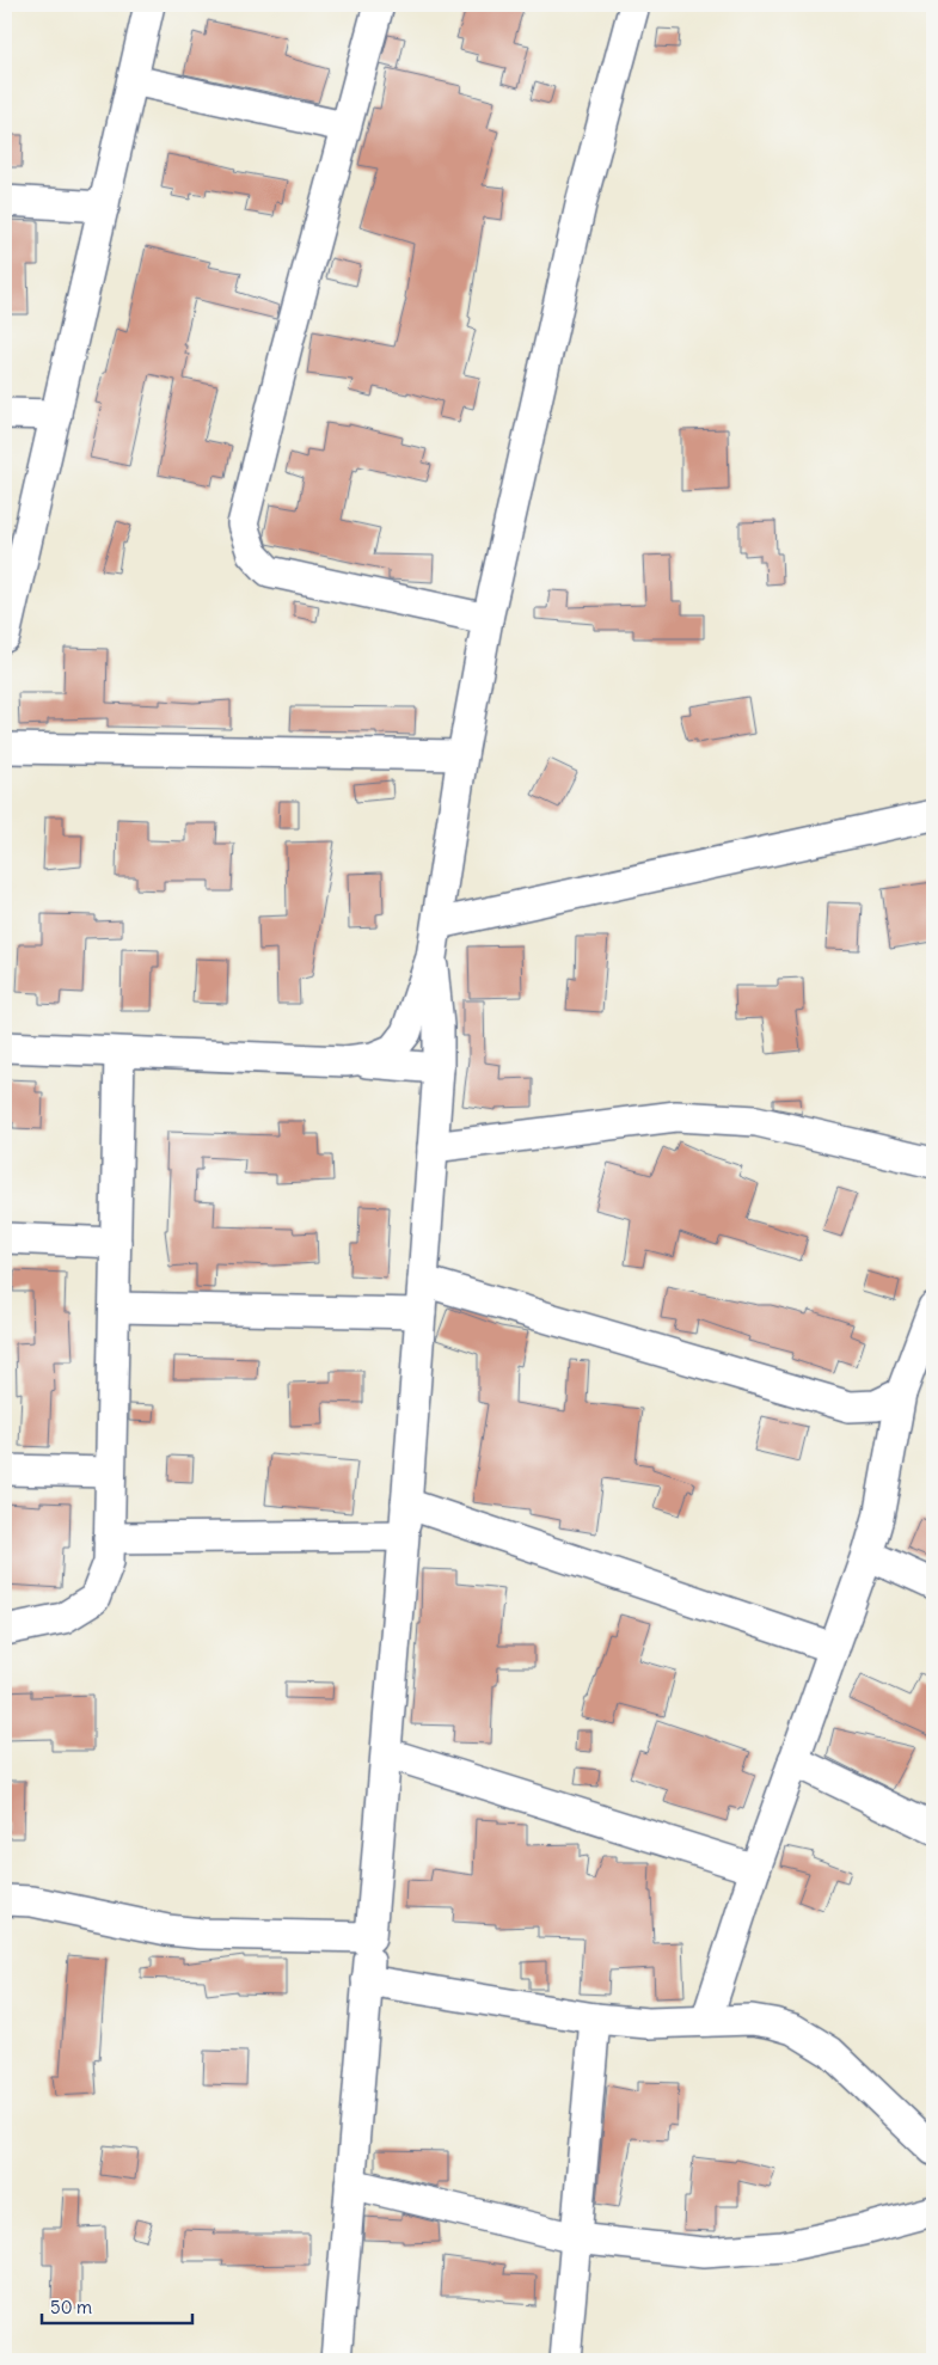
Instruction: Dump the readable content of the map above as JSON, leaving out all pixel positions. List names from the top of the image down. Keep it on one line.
{"scale_bar":"50 m"}
